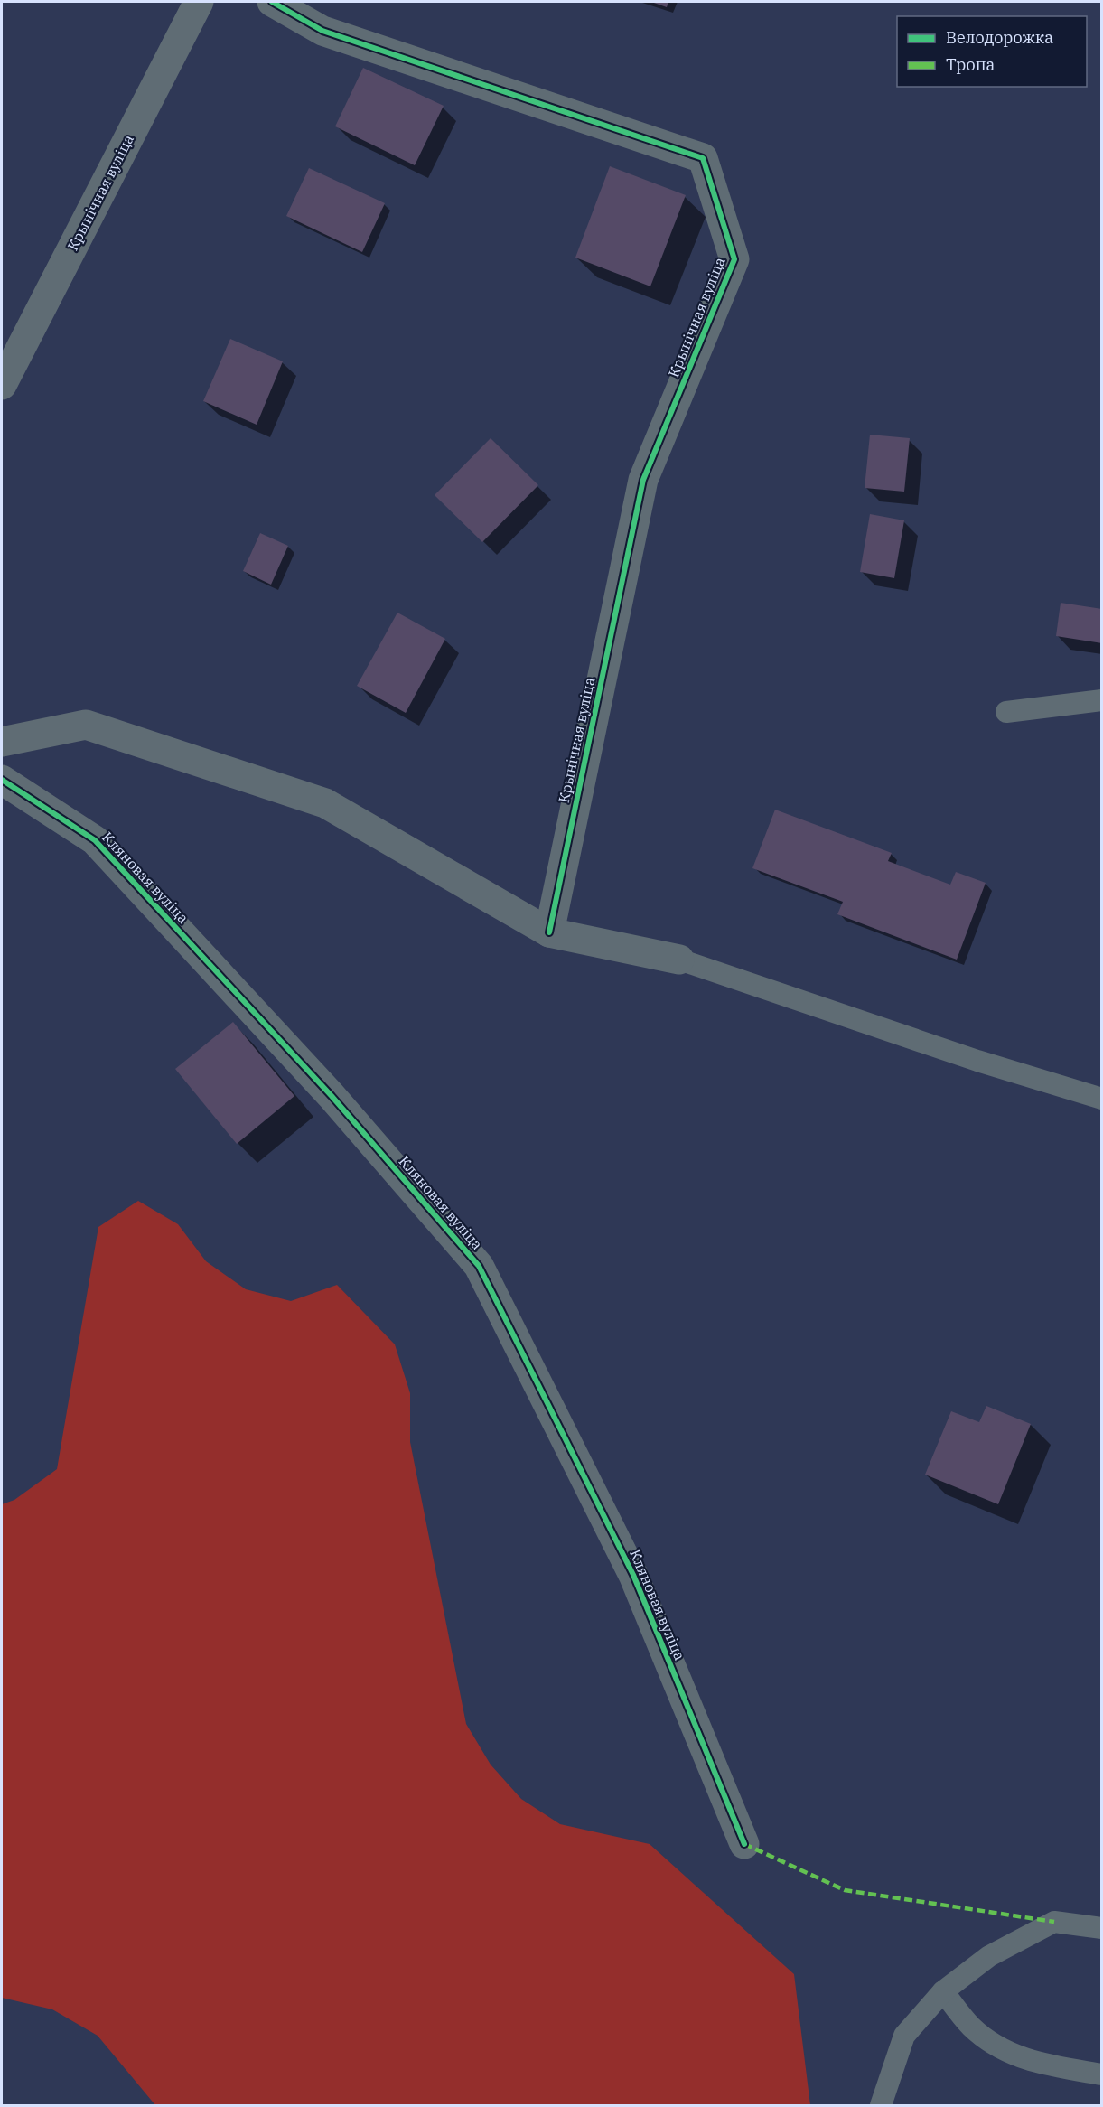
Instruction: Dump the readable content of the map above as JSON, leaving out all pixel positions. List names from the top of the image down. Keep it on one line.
{"streets":{"street":["Крынічная вуліца","Кляновая вуліца"]},"legend":["Велодорожка","Тропа"]}
